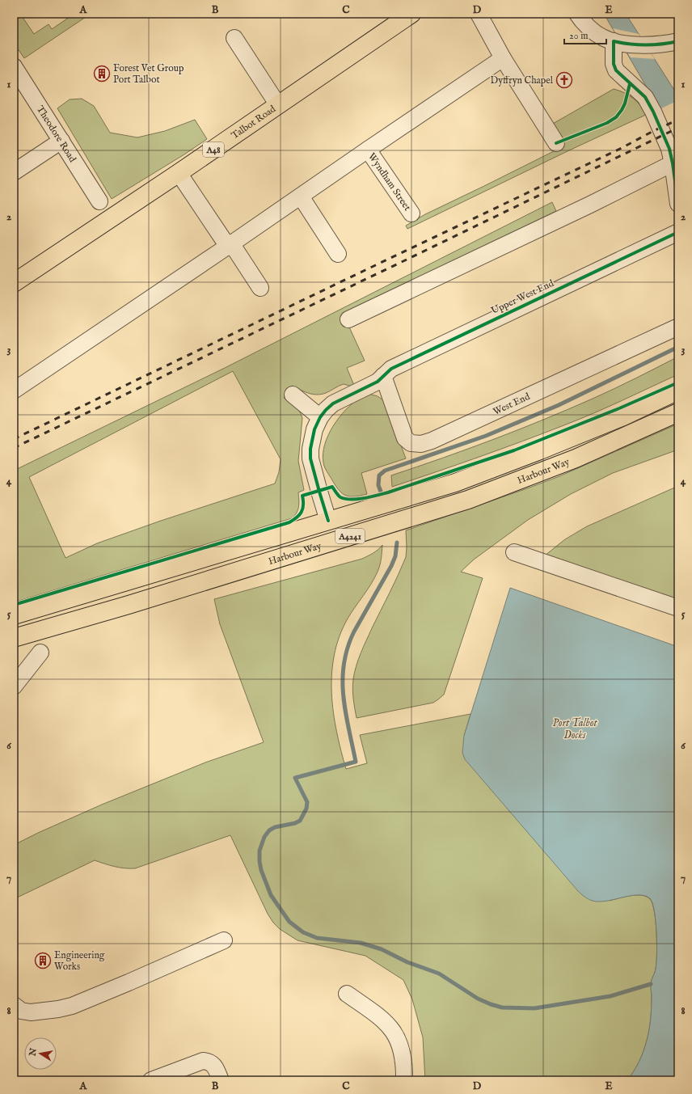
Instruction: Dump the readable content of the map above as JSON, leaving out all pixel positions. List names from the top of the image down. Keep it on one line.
{"streets":{"main road":["Talbot Road","A48","Harbour Way","A4241"],"street":["Theodore Road","Wyndham Street","Upper West End","West End"]},"crossings":[["Upper West End","West End"],["Upper West End","Harbour Way"]],"water":["Port Talbot Docks"],"places":{"building":["Forest Vet Group Port Talbot","Engineering Works"],"church":["Dyffryn Chapel"]},"scale_bar":"20 m","north":"left","grid":{"columns":["A","B","C","D","E"],"rows":["1","2","3","4","5","6","7","8"]}}
